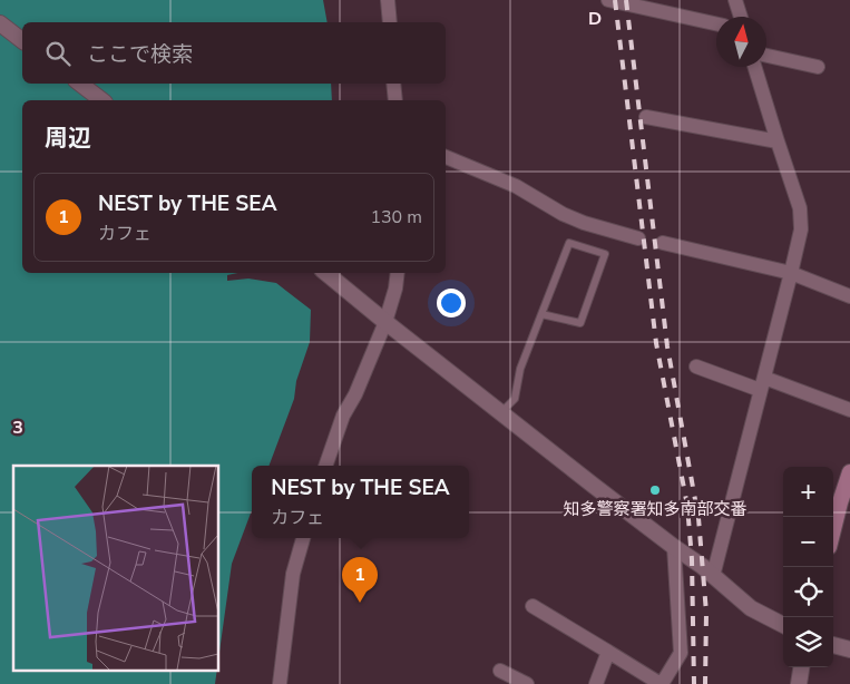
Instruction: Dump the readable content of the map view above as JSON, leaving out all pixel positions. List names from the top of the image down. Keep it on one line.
{"places":["知多警察署知多南部交番"],"north":"top","page":{"search":"ここで検索","heading":"周辺","list":[{"mark":"1","name":"NEST by THE SEA","note":"カフェ","value":"130 m"}],"popup":["NEST by THE SEA","カフェ"],"map_buttons":["+","−"],"pins":"1"},"grid":{"columns":["D"],"rows":["3"]}}
